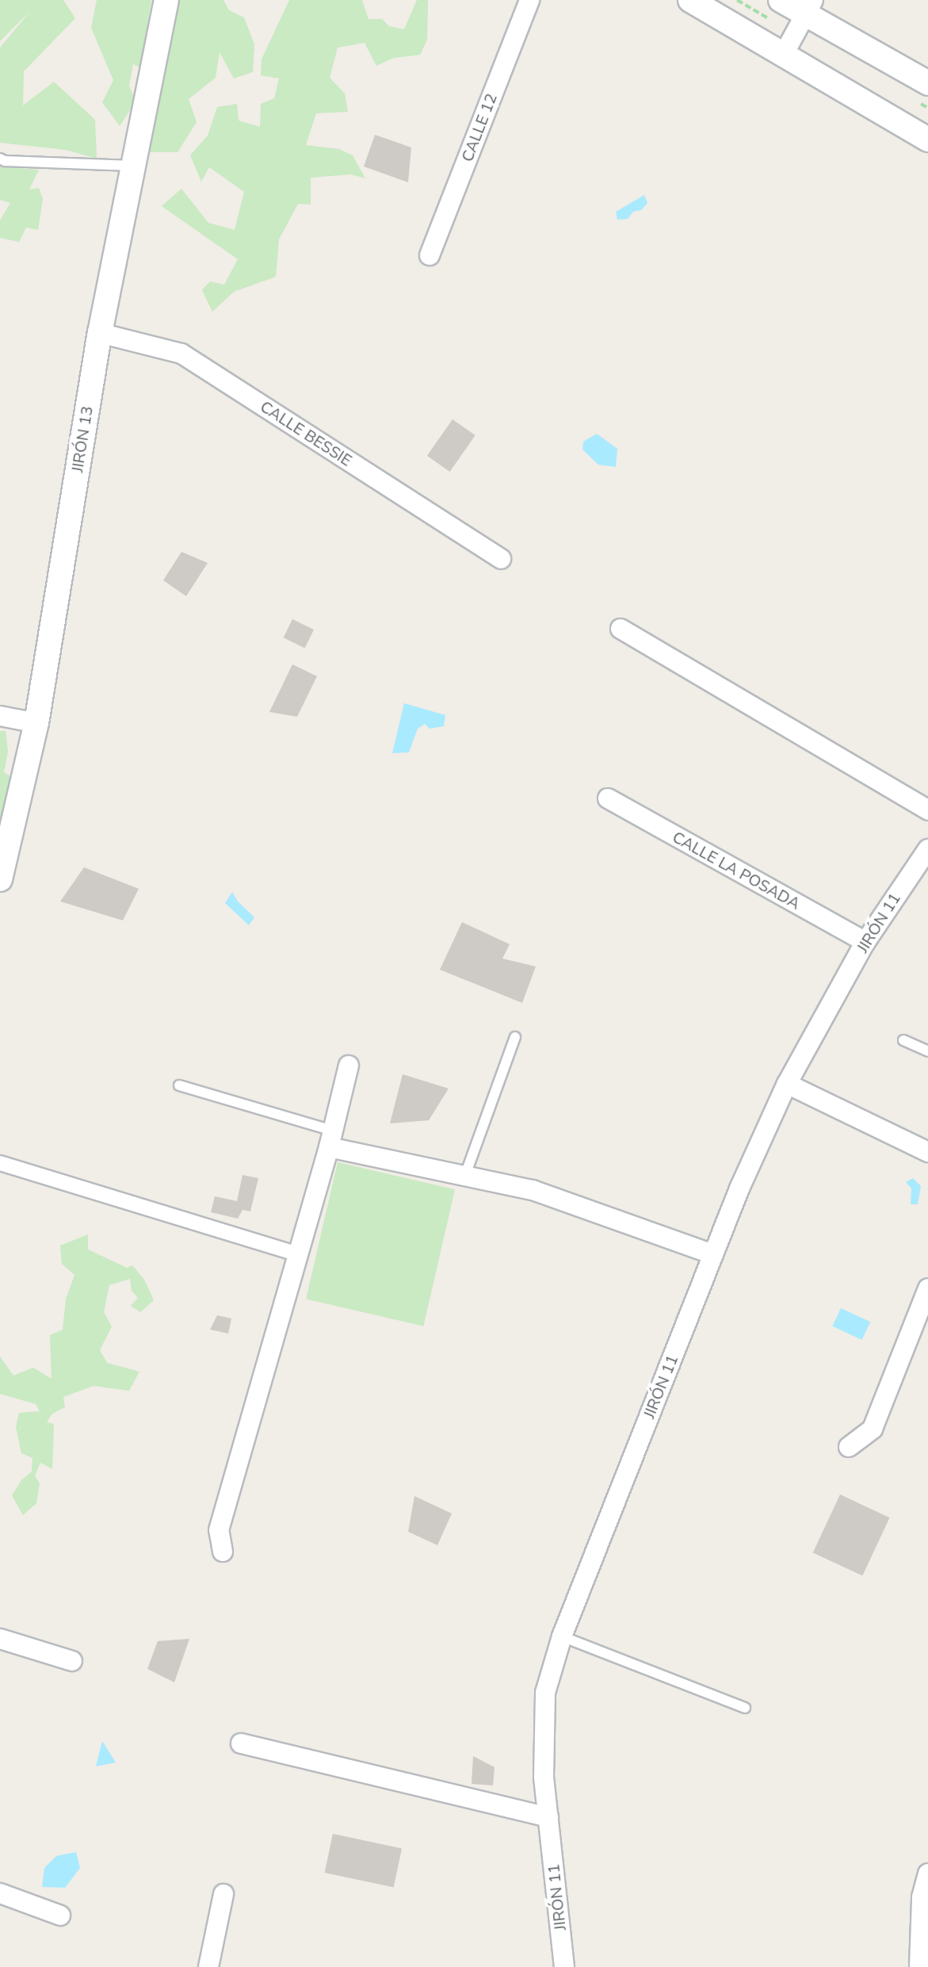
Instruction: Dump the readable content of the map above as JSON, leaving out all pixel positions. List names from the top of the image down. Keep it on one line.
{"streets":{"street":["CALLE 12","CALLE BESSIE","JIRÓN 13","CALLE LA POSADA","JIRÓN 11"]},"crossings":[["CALLE BESSIE","JIRÓN 13"],["CALLE LA POSADA","JIRÓN 11"]]}
